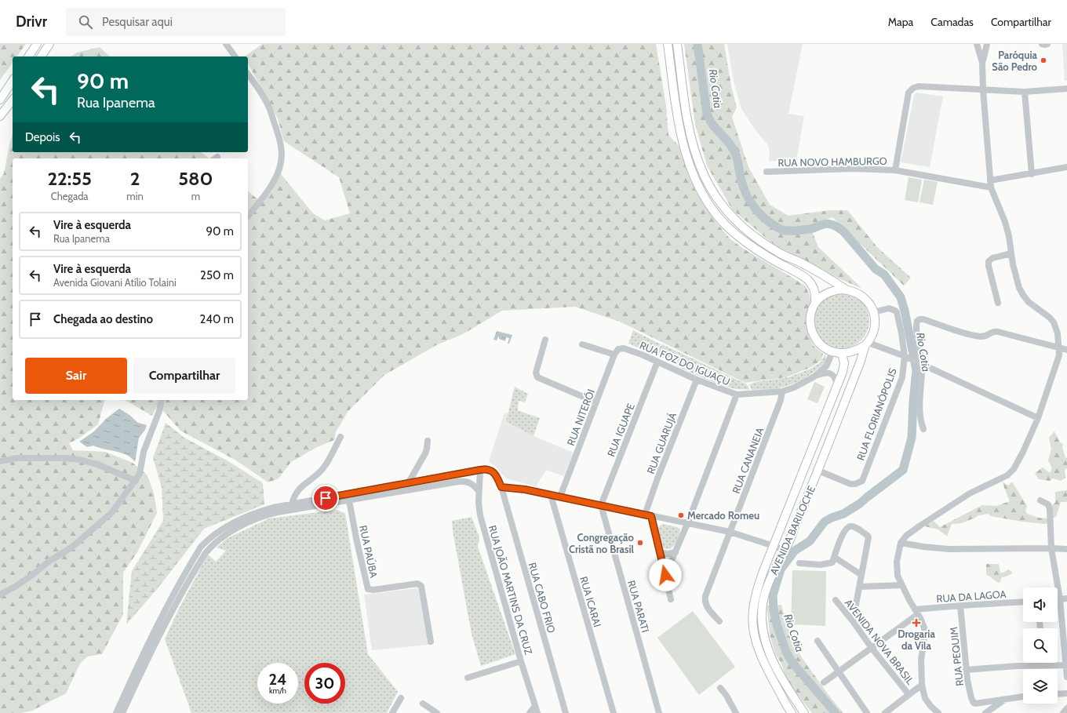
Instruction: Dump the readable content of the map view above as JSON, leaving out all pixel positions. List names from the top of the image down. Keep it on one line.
{"streets":{"main road":["AVENIDA BARILOCHE"],"street":["RUA NOVO HAMBURGO","RUA FOZ DO IGUAÇU","RUA FLORIANÓPOLIS","RUA NITERÓI","RUA IGUAPE","RUA GUARUJÁ","RUA CANANEIA","RUA PAÚBA","RUA JOÃO MARTINS DA CRUZ","RUA DA LAGOA","RUA CABO FRIO","RUA ICARAI","RUA PARATI","AVENIDA NOVA BRASIL","RUA PEQUIM"]},"crossings":[["RUA FOZ DO IGUAÇU","RUA FLORIANÓPOLIS"],["RUA FOZ DO IGUAÇU","RUA NITERÓI"],["RUA FOZ DO IGUAÇU","RUA IGUAPE"],["RUA FOZ DO IGUAÇU","RUA GUARUJÁ"],["RUA FOZ DO IGUAÇU","RUA CANANEIA"],["RUA FOZ DO IGUAÇU","AVENIDA BARILOCHE"],["RUA FLORIANÓPOLIS","AVENIDA BARILOCHE"],["RUA IGUAPE","RUA PARATI"],["RUA JOÃO MARTINS DA CRUZ","RUA CABO FRIO"],["RUA DA LAGOA","RUA PEQUIM"]],"water":["Rio Cotia"],"places":{"other":["Paróquia São Pedro","Mercado Romeu","Congregação Cristã no Brasil"],"health":["Drogaria da Vila"]},"page":{"header":"Drivr","search":"Pesquisar aqui","nav":["Mapa","Camadas","Compartilhar"],"turn":["90 m","Rua Ipanema"],"then":"Depois","eta":["22:55","Chegada","2","min","580","m"],"list":[{"name":"Vire à esquerda","note":"Rua Ipanema","value":"90 m"},{"name":"Vire à esquerda","note":"Avenida Giovani Atílio Tolaini","value":"250 m"},{"name":"Chegada ao destino","value":"240 m"}],"buttons":["Sair","Compartilhar"],"speed":"24 km/h","limit":"30"}}
